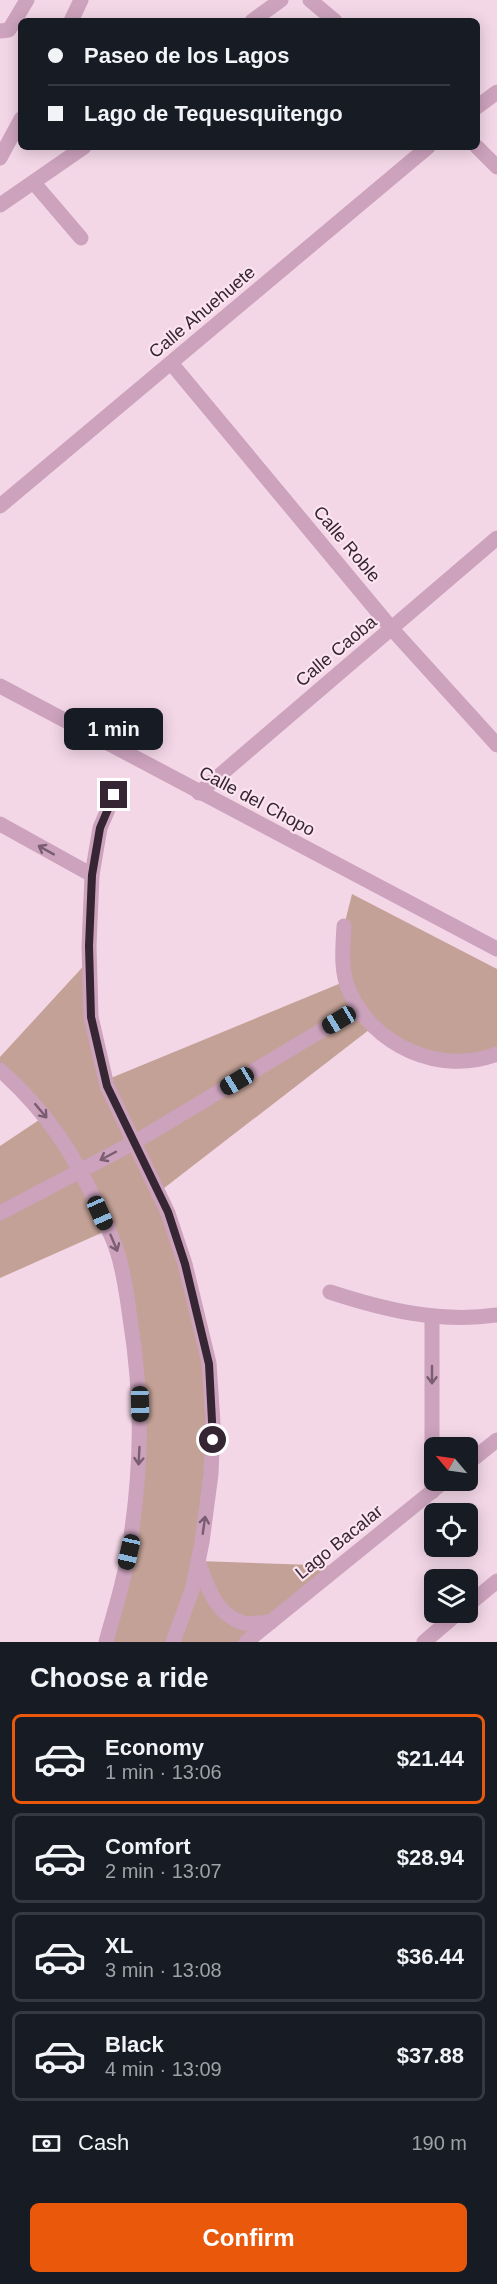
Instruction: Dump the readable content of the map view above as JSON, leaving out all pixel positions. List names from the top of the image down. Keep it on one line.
{"streets":{"street":["Calle Ahuehuete","Calle Roble","Calle Caoba","Calle del Chopo","Lago Bacalar"]},"crossings":[["Calle Ahuehuete","Calle Roble"],["Calle Roble","Calle Caoba"],["Calle Caoba","Calle del Chopo"]],"north":"top left","page":{"banner":["Paseo de los Lagos","Lago de Tequesquitengo"],"bubble":"1 min","heading":"Choose a ride","list":[{"name":"Economy","note":"1 min · 13:06","value":"$21.44"},{"name":"Comfort","note":"2 min · 13:07","value":"$28.94"},{"name":"XL","note":"3 min · 13:08","value":"$36.44"},{"name":"Black","note":"4 min · 13:09","value":"$37.88"}],"pay":["Cash","190 m"],"buttons":"Confirm"}}
